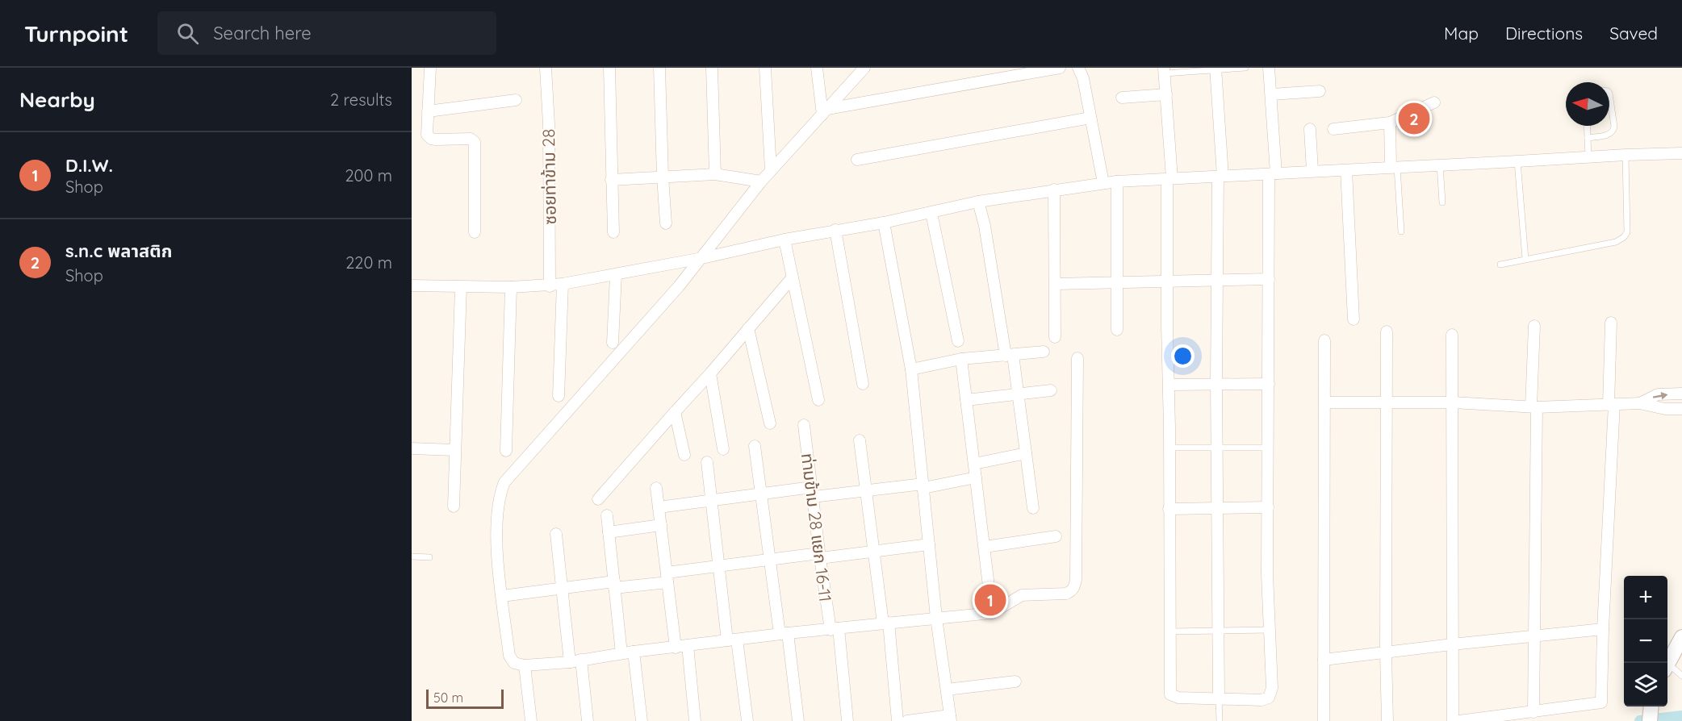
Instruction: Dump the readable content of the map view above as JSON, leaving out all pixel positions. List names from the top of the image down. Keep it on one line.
{"streets":{"street":["ซอยท่าข้าม 28","ท่ามข้าม 28 แยก 16-11"]},"scale_bar":"50 m","north":"left","page":{"header":"Turnpoint","search":"Search here","nav":["Map","Directions","Saved"],"heading":["Nearby","2 results"],"pins":["2","1"],"list":[{"mark":"1","name":"D.I.W.","note":"Shop","value":"200 m"},{"mark":"2","name":"s.n.c พลาสติก","note":"Shop","value":"220 m"}],"map_buttons":["+","−"],"scale":"50 m"}}
